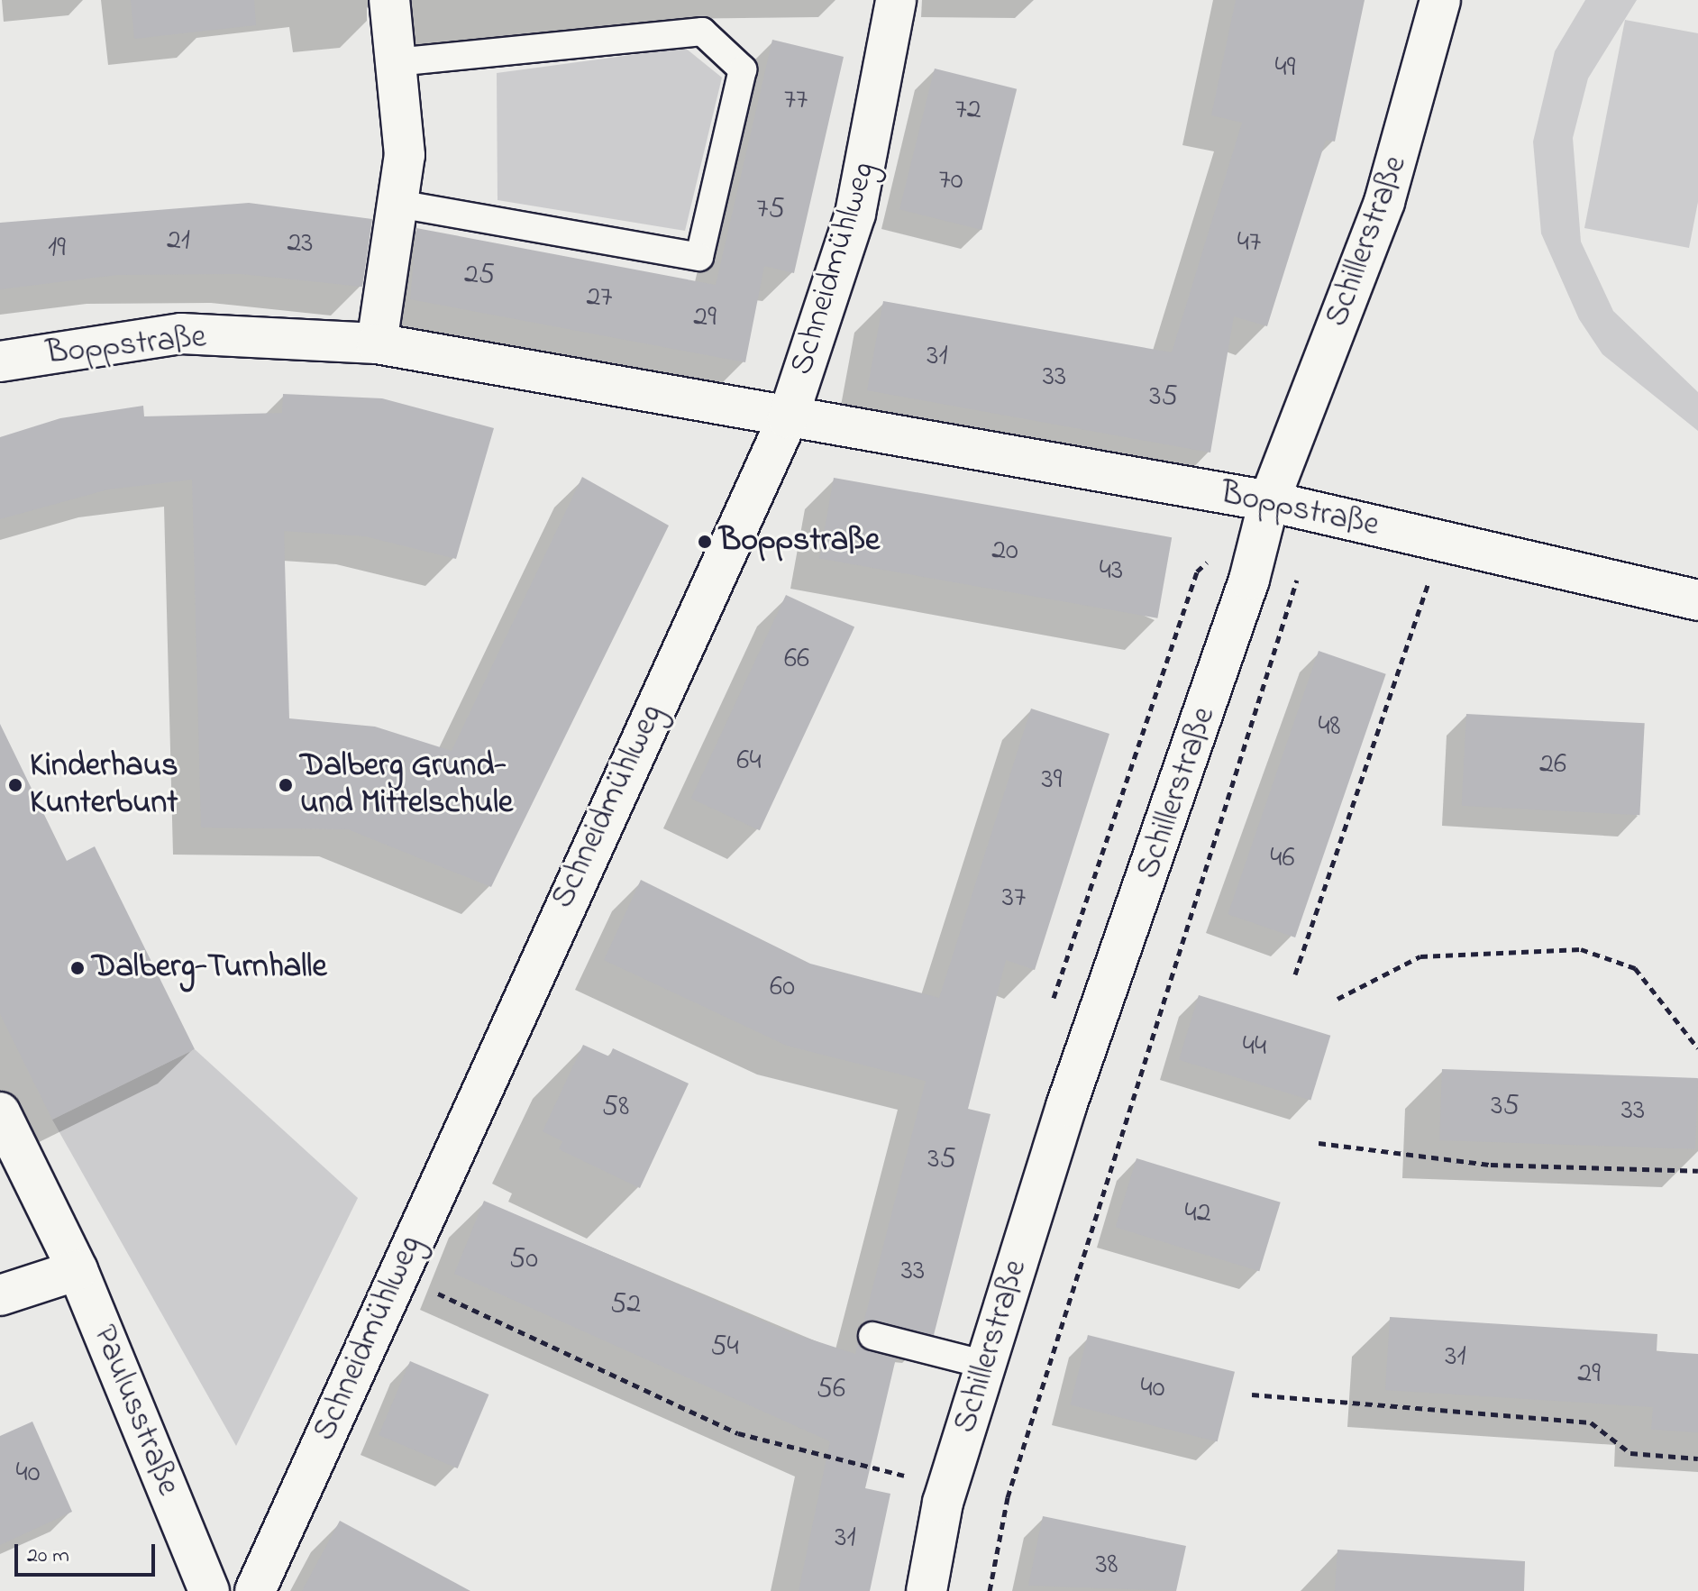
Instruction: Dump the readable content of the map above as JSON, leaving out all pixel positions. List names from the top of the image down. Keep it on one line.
{"streets":{"street":["Schillerstraße","Schneidmühlweg","Boppstraße","Paulusstraße"]},"crossings":[["Schillerstraße","Boppstraße"],["Schneidmühlweg","Boppstraße"]],"places":["Boppstraße","Kinderhaus Kunterbunt","Dalberg Grund- und Mittelschule","Dalberg-Turnhalle"],"house_numbers":["49","77","72","70","75","21","47","23","19","25","27","29","31","33","35","20","43","66","48","64","26","39","46","37","60","44","35","58","33","35","42","50","33","52","54","31","29","40","56","40","31","38"],"scale_bar":"20 m"}
